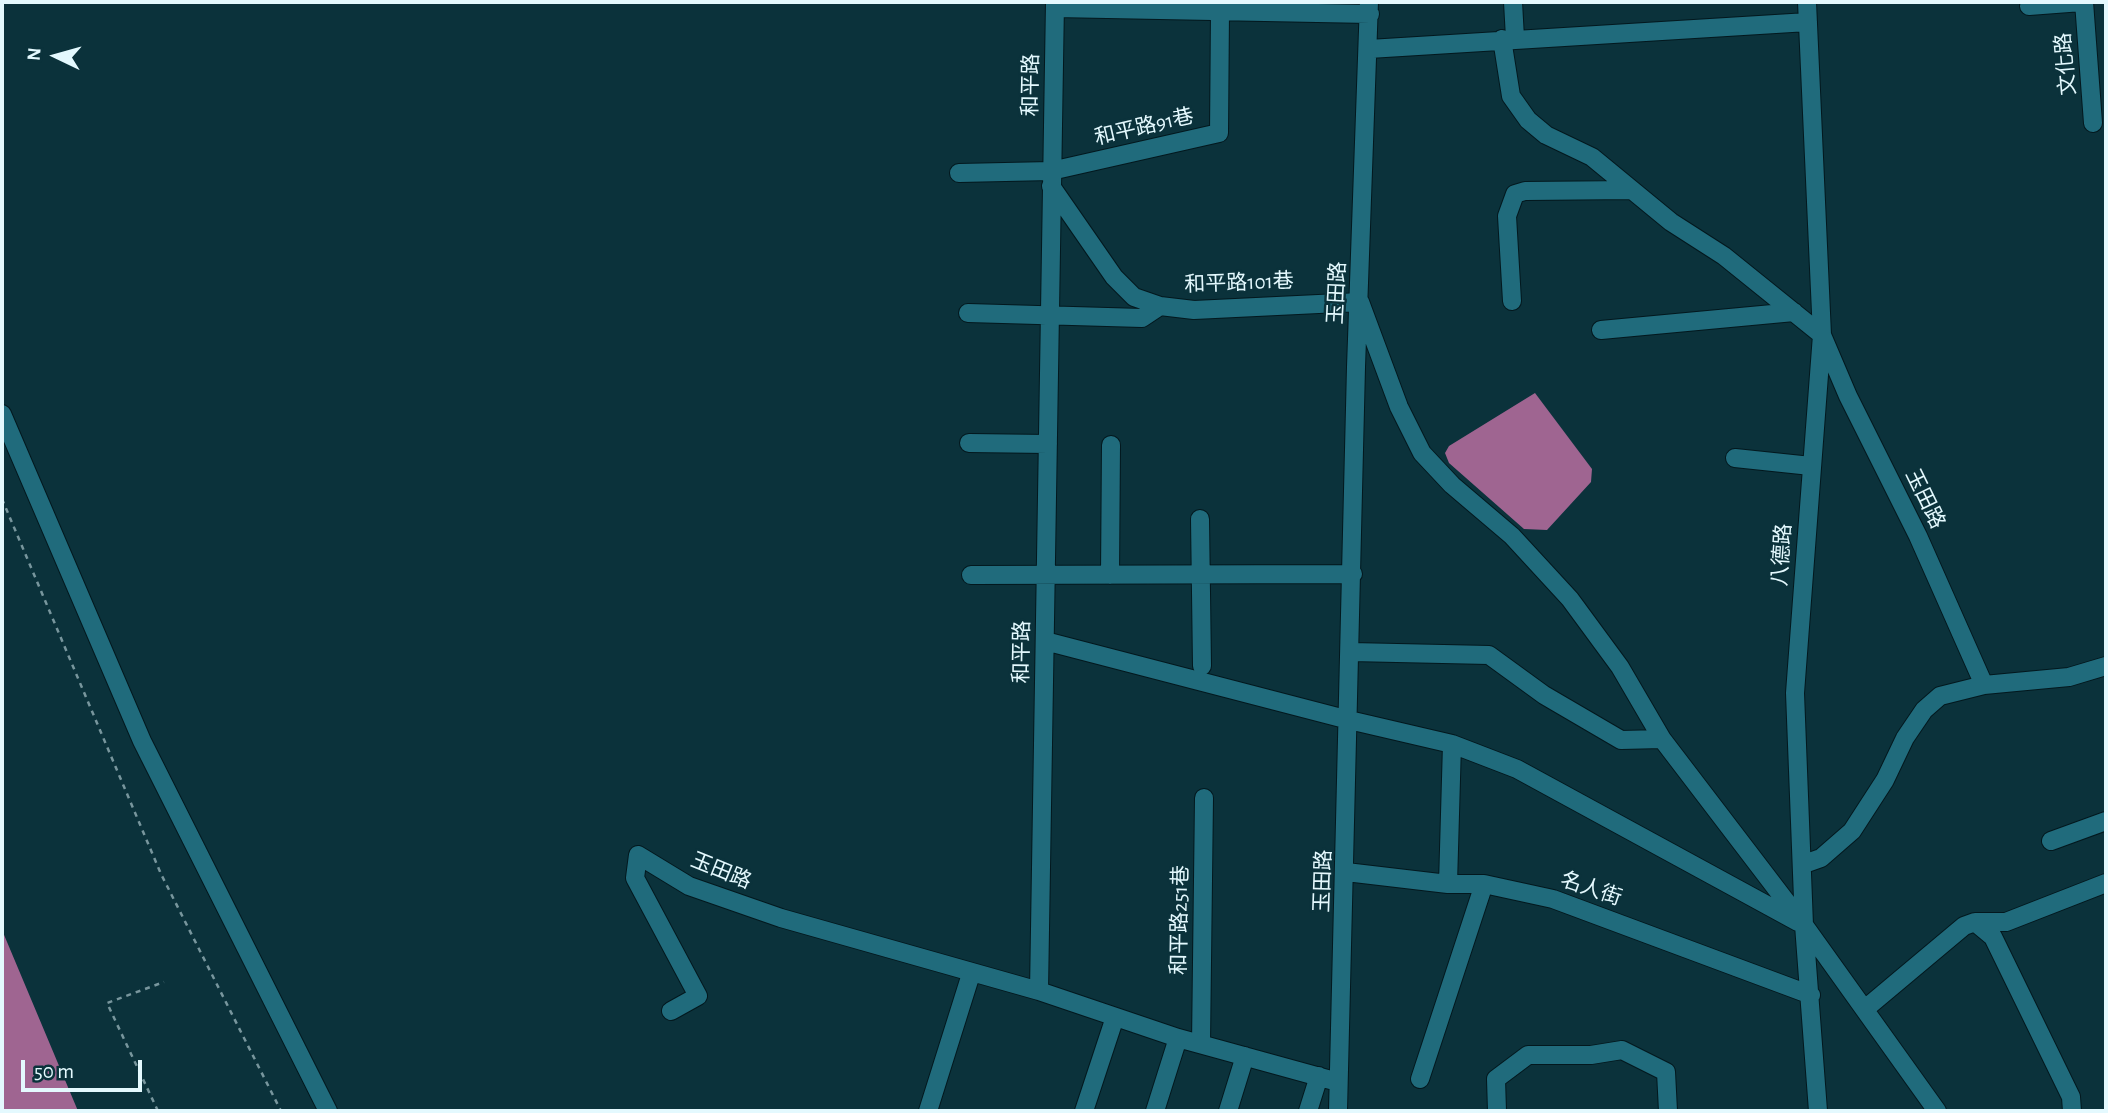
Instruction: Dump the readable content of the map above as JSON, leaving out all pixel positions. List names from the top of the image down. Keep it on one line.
{"streets":{"street":["文化路","和平路","和平路91巷","和平路101巷","玉田路","八德路","名人街","和平路251巷"]},"crossings":[["和平路","和平路91巷"],["和平路","和平路101巷"],["和平路","玉田路"],["和平路91巷","和平路101巷"],["和平路91巷","玉田路"],["和平路101巷","玉田路"],["玉田路","八德路"],["玉田路","名人街"],["八德路","名人街"]],"scale_bar":"50 m","north":"left"}
